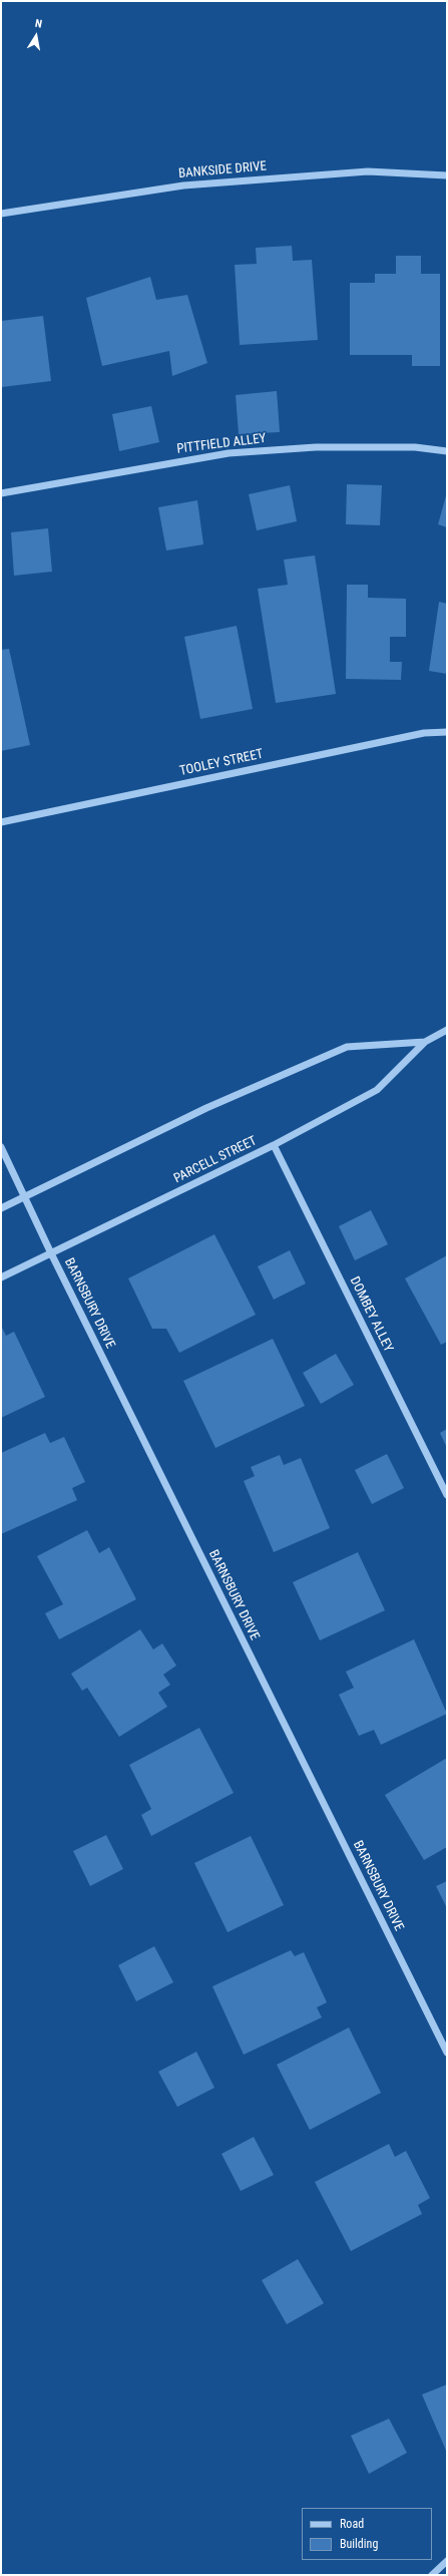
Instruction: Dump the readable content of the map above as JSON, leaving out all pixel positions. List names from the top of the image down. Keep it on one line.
{"streets":{"street":["BANKSIDE DRIVE","PITTFIELD ALLEY","TOOLEY STREET","PARCELL STREET","BARNSBURY DRIVE","DOMBEY ALLEY"]},"crossings":[["PARCELL STREET","BARNSBURY DRIVE"],["PARCELL STREET","DOMBEY ALLEY"]],"legend":["Road","Building"],"north":"top"}
